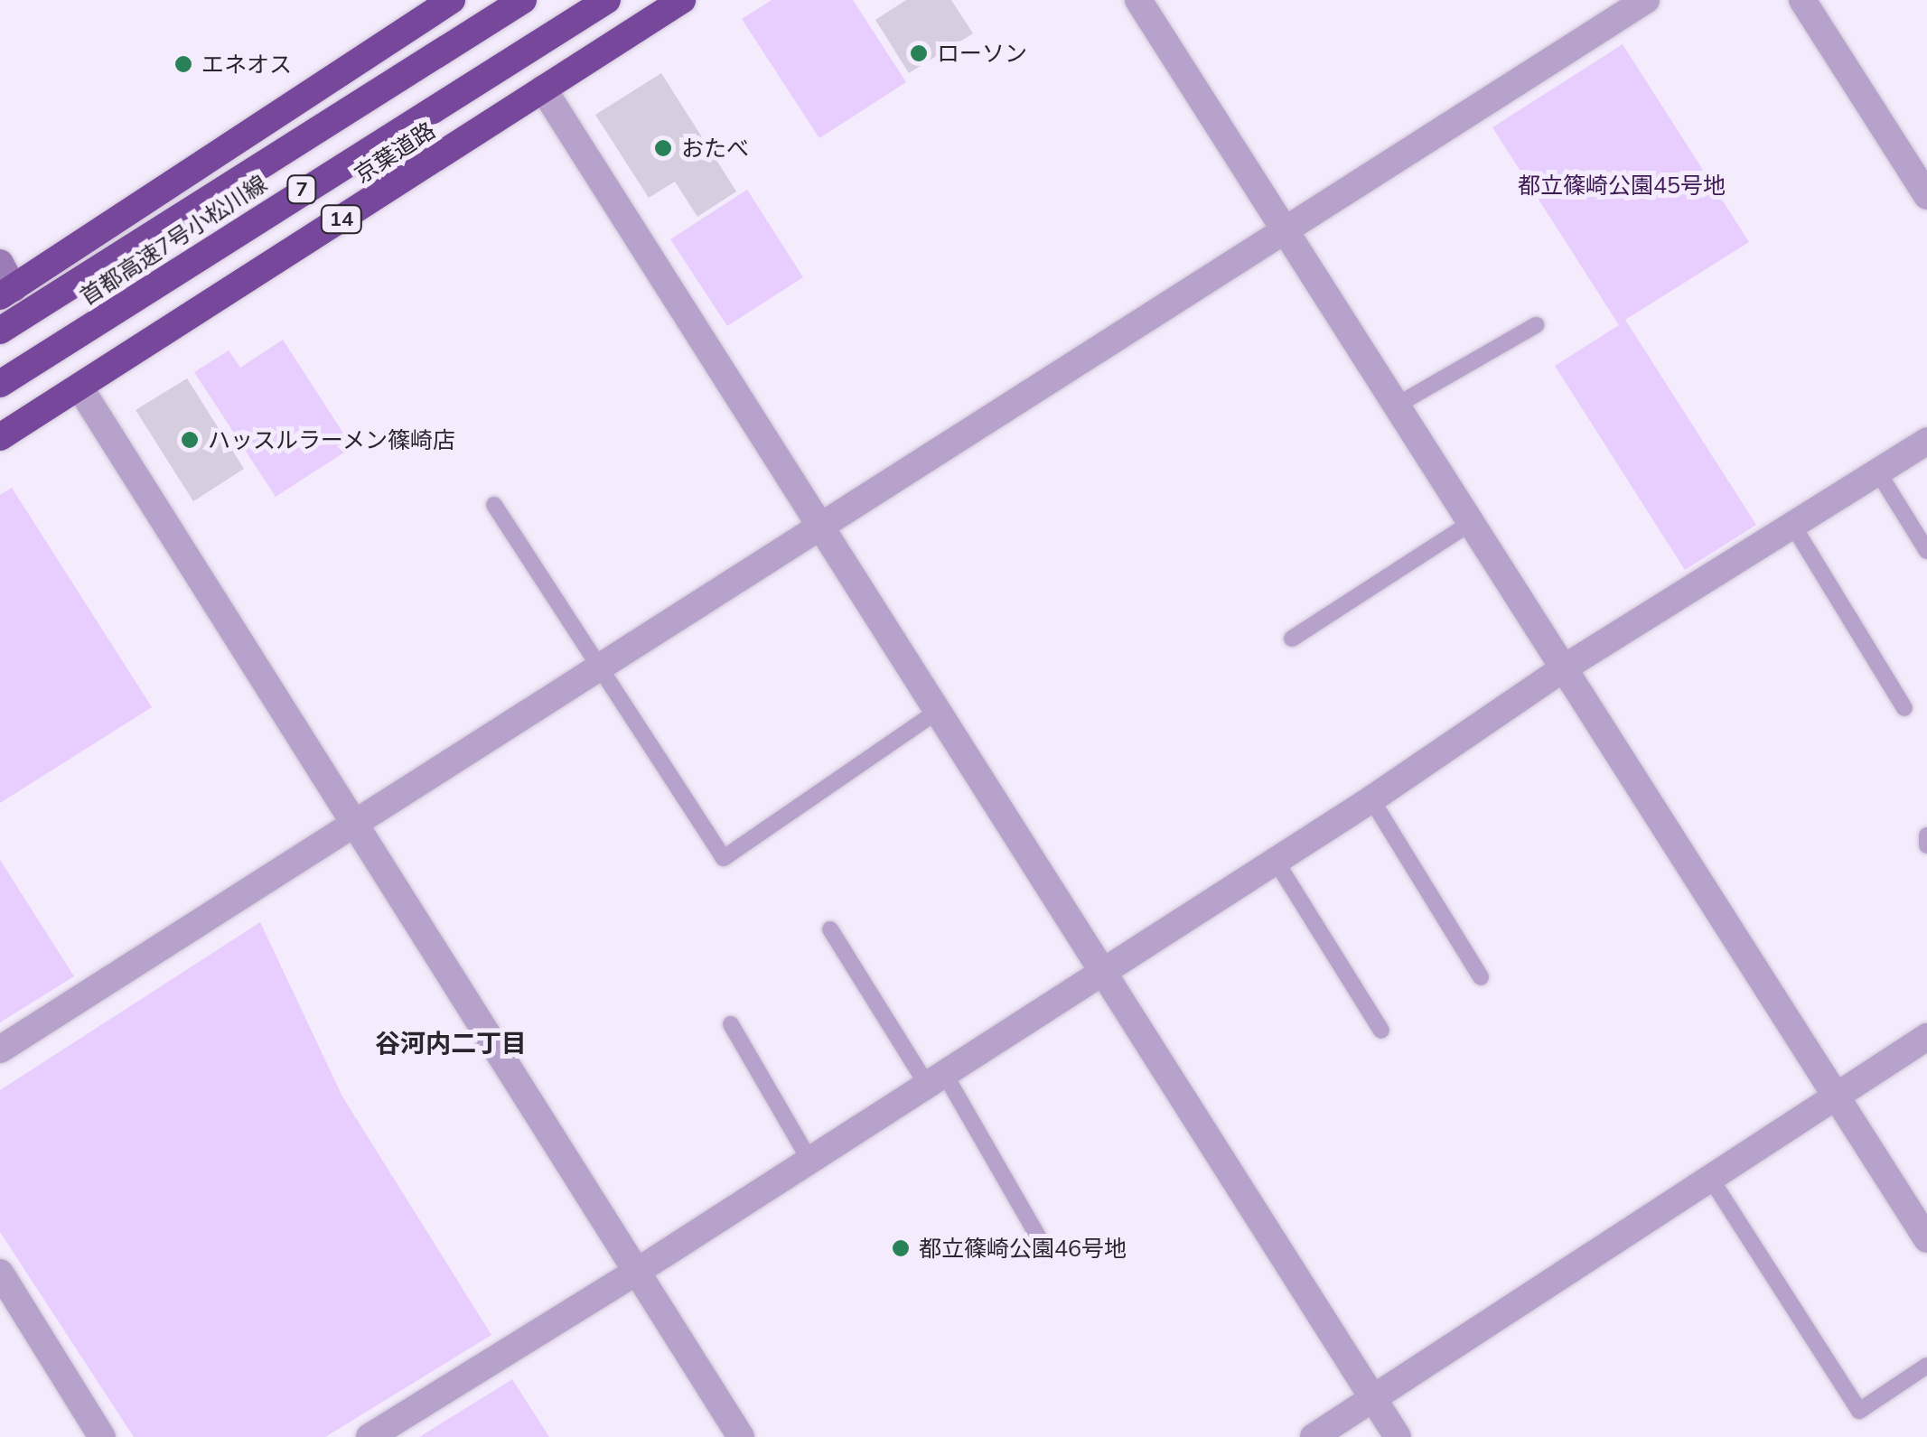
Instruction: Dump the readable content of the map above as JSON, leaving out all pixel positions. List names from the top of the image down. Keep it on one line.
{"streets":{"highway":["京葉道路","7","14","首都高速7号小松川線"]},"districts":["谷河内二丁目"],"parks":["都立篠崎公園45号地"],"places":["ローソン","エネオス","おたべ","ハッスルラーメン篠崎店","都立篠崎公園46号地"]}
